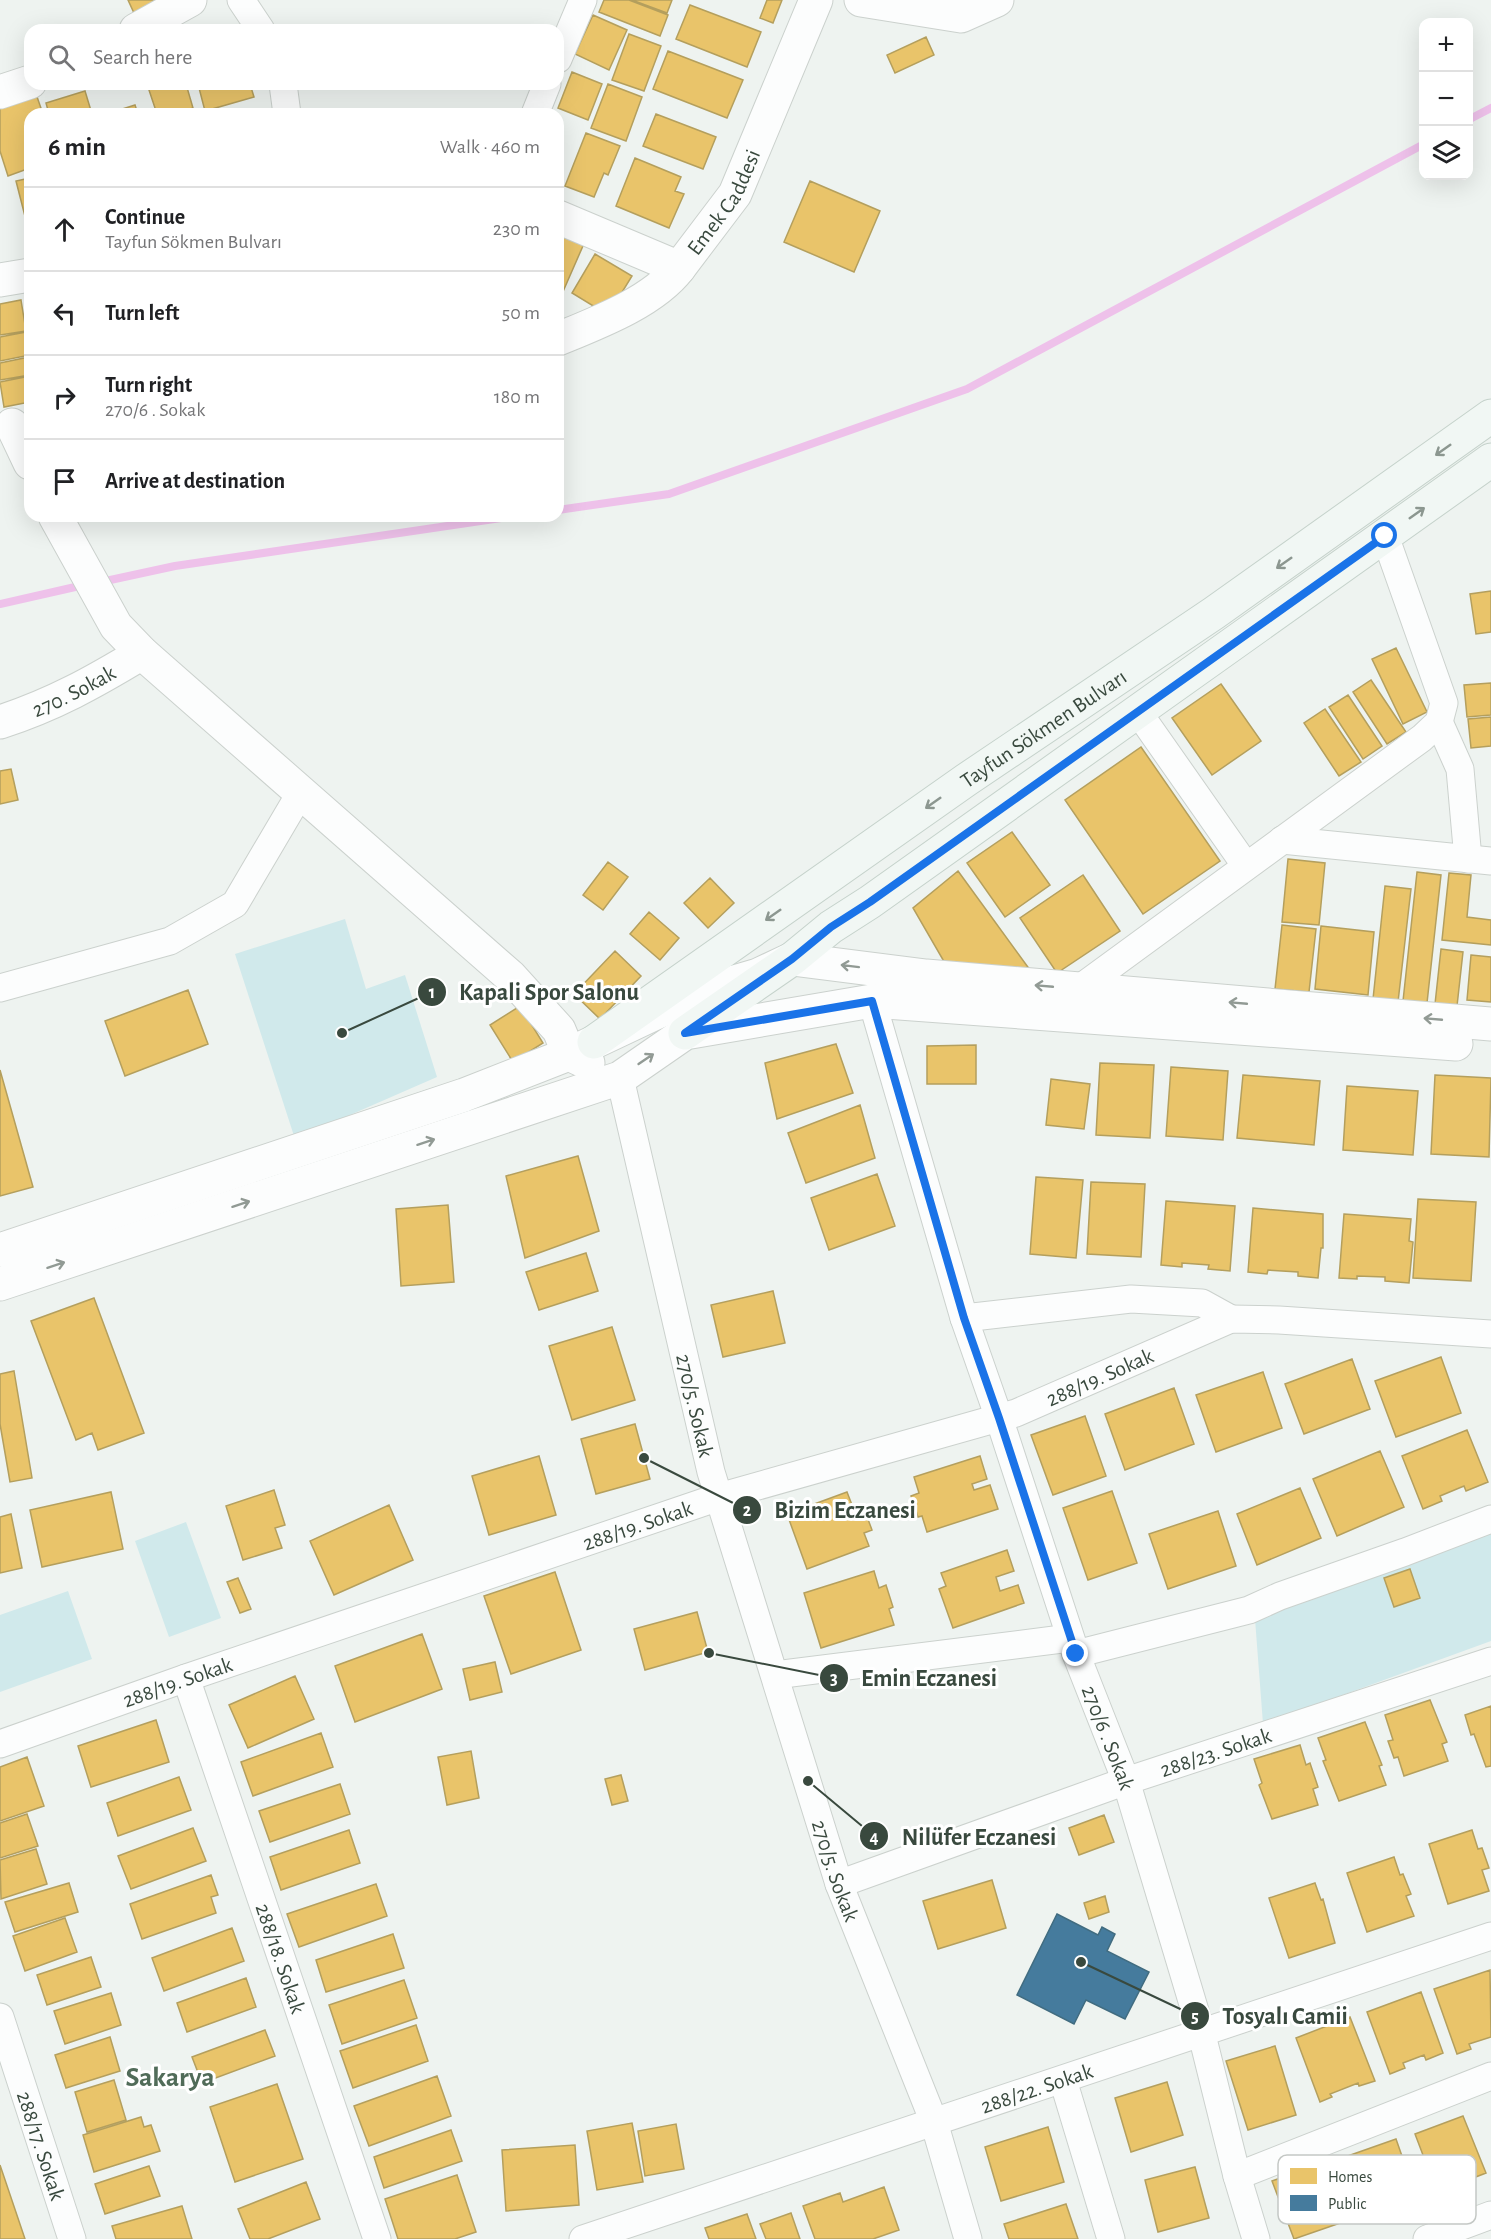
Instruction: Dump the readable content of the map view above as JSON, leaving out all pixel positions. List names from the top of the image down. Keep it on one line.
{"streets":{"main road":["Tayfun Sökmen Bulvarı"],"street":["Emek Caddesi","270. Sokak","288/19. Sokak","270/5. Sokak","270/6 . Sokak","288/23. Sokak","288/18. Sokak","288/22. Sokak","288/17. Sokak"]},"crossings":[["288/19. Sokak","270/5. Sokak"],["288/19. Sokak","270/6 . Sokak"],["288/19. Sokak","288/18. Sokak"],["270/5. Sokak","288/23. Sokak"],["270/5. Sokak","288/22. Sokak"],["270/6 . Sokak","288/23. Sokak"],["270/6 . Sokak","288/22. Sokak"]],"districts":["Sakarya"],"places":["Kapali Spor Salonu","Bizim Eczanesi","Emin Eczanesi","Nilüfer Eczanesi","Tosyalı Camii"],"legend":["Homes","Public"],"page":{"map_buttons":["+","−"],"search":"Search here","heading":["6 min","Walk · 460 m"],"list":[["Continue","Tayfun Sökmen Bulvarı","230 m"],["Turn left","50 m"],["Turn right","270/6 . Sokak","180 m"],"Arrive at destination"]}}
